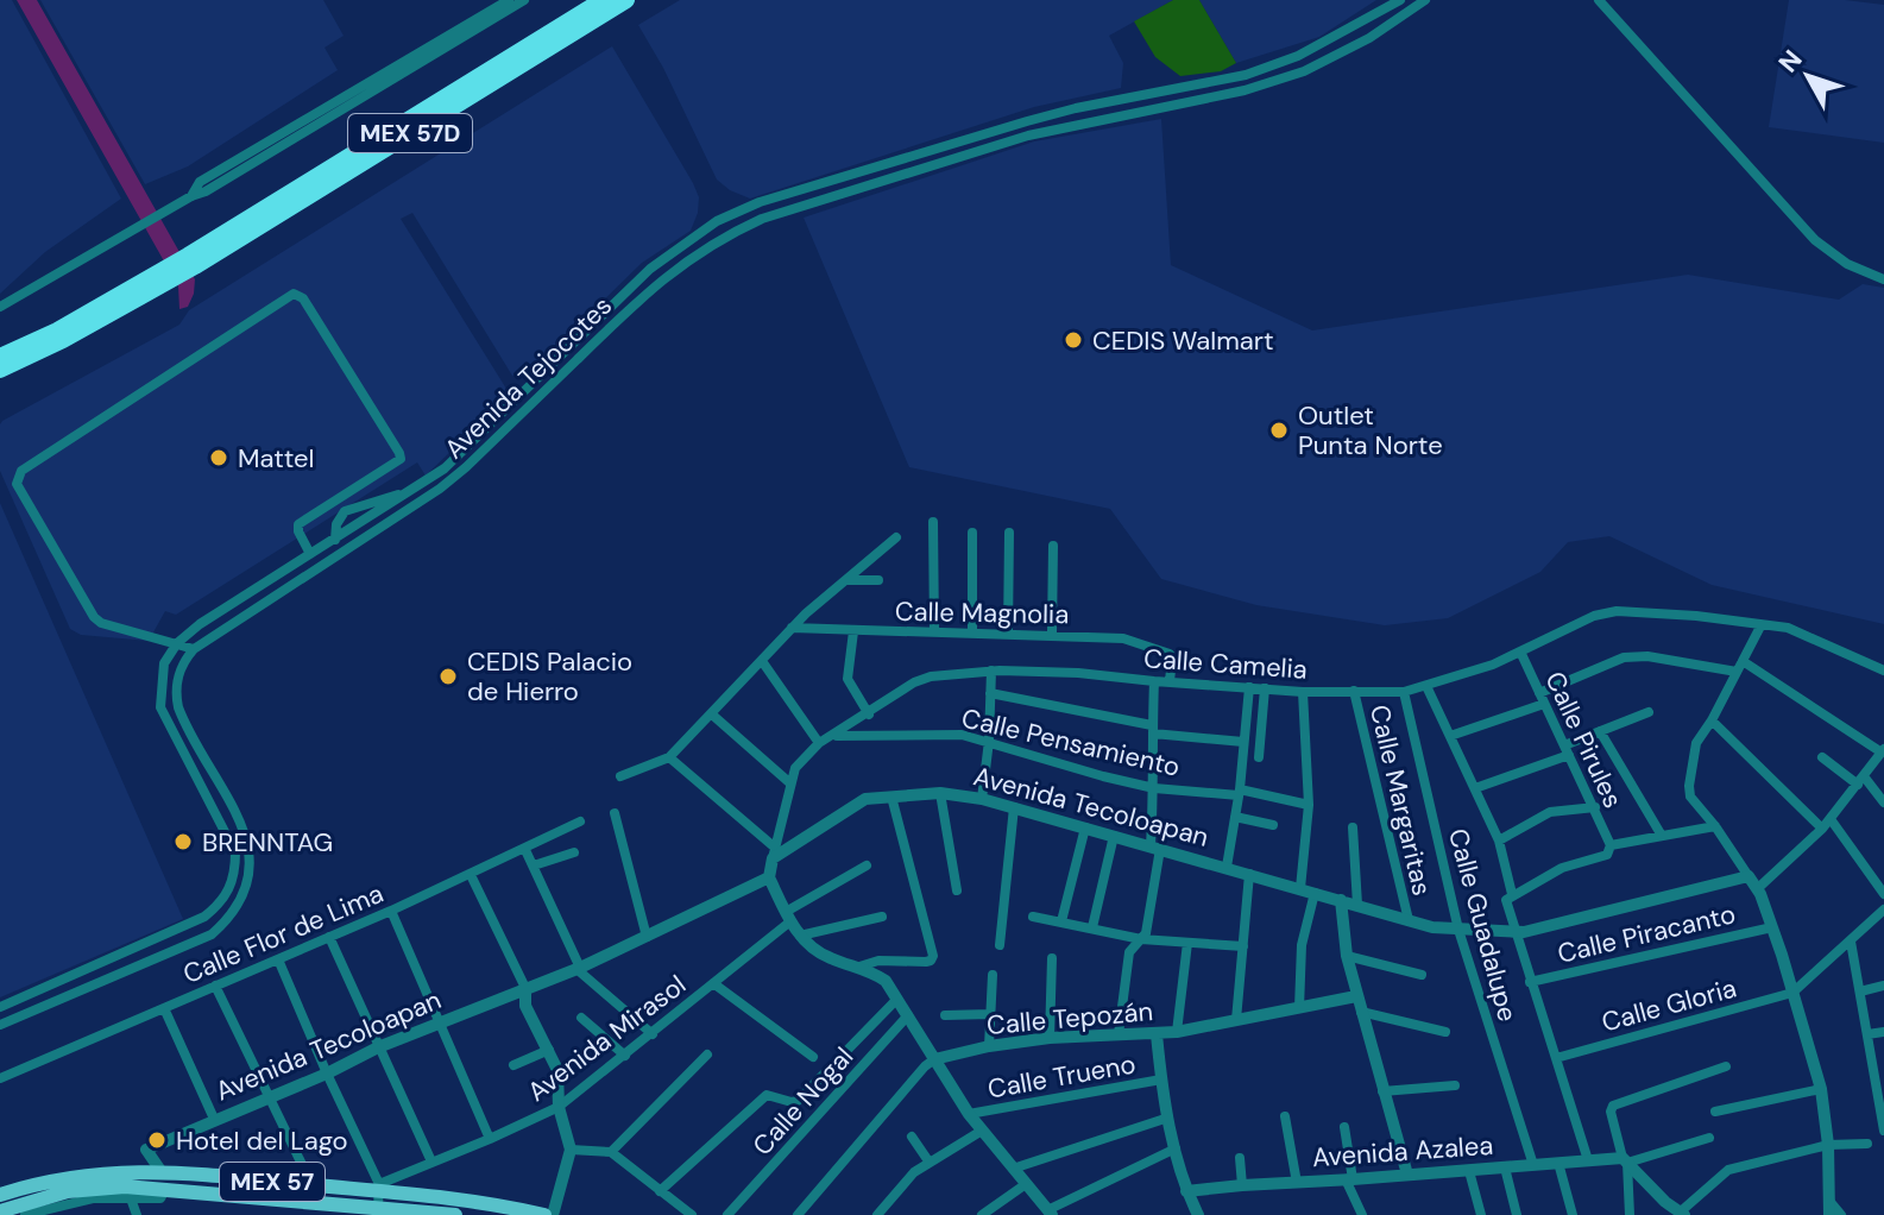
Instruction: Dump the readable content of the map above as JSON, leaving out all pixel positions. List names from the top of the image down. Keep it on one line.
{"streets":{"highway":["MEX 57D"],"main road":["MEX 57"],"street":["Avenida Tejocotes","Calle Magnolia","Calle Camelia","Calle Pirules","Calle Pensamiento","Calle Margaritas","Avenida Tecoloapan","Calle Guadalupe","Calle Flor de Lima","Calle Piracanto","Calle Gloria","Calle Tepozán","Avenida Mirasol","Calle Trueno","Calle Nogal","Avenida Azalea"]},"crossings":[["Calle Magnolia","Calle Camelia"],["Calle Camelia","Calle Pirules"],["Calle Camelia","Calle Pensamiento"],["Calle Camelia","Calle Margaritas"],["Calle Camelia","Calle Guadalupe"],["Calle Margaritas","Avenida Tecoloapan"],["Avenida Tecoloapan","Calle Guadalupe"],["Calle Guadalupe","Avenida Azalea"],["Avenida Mirasol","MEX 57"]],"places":["CEDIS Walmart","Outlet Punta Norte","Mattel","CEDIS Palacio de Hierro","BRENNTAG","Hotel del Lago"],"north":"top left"}
